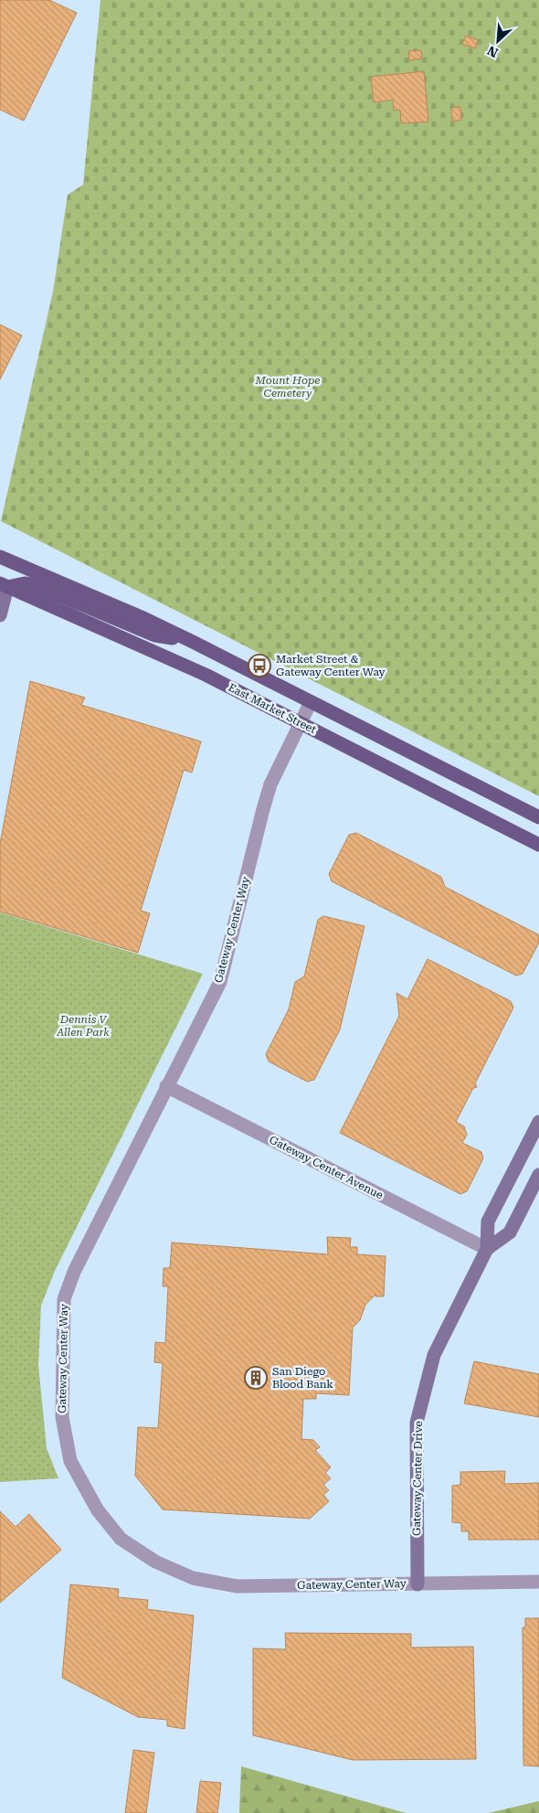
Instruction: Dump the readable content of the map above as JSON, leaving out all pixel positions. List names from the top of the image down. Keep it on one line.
{"streets":{"main road":["East Market Street"],"street":["Gateway Center Way","Gateway Center Avenue","Gateway Center Drive"]},"crossings":[["East Market Street","Gateway Center Way"],["Gateway Center Way","Gateway Center Avenue"],["Gateway Center Way","Gateway Center Drive"],["Gateway Center Avenue","Gateway Center Drive"]],"parks":["Mount Hope Cemetery","Dennis V Allen Park"],"places":{"bus stop":["Market Street & Gateway Center Way"],"building":["San Diego Blood Bank"]},"north":"bottom left"}
